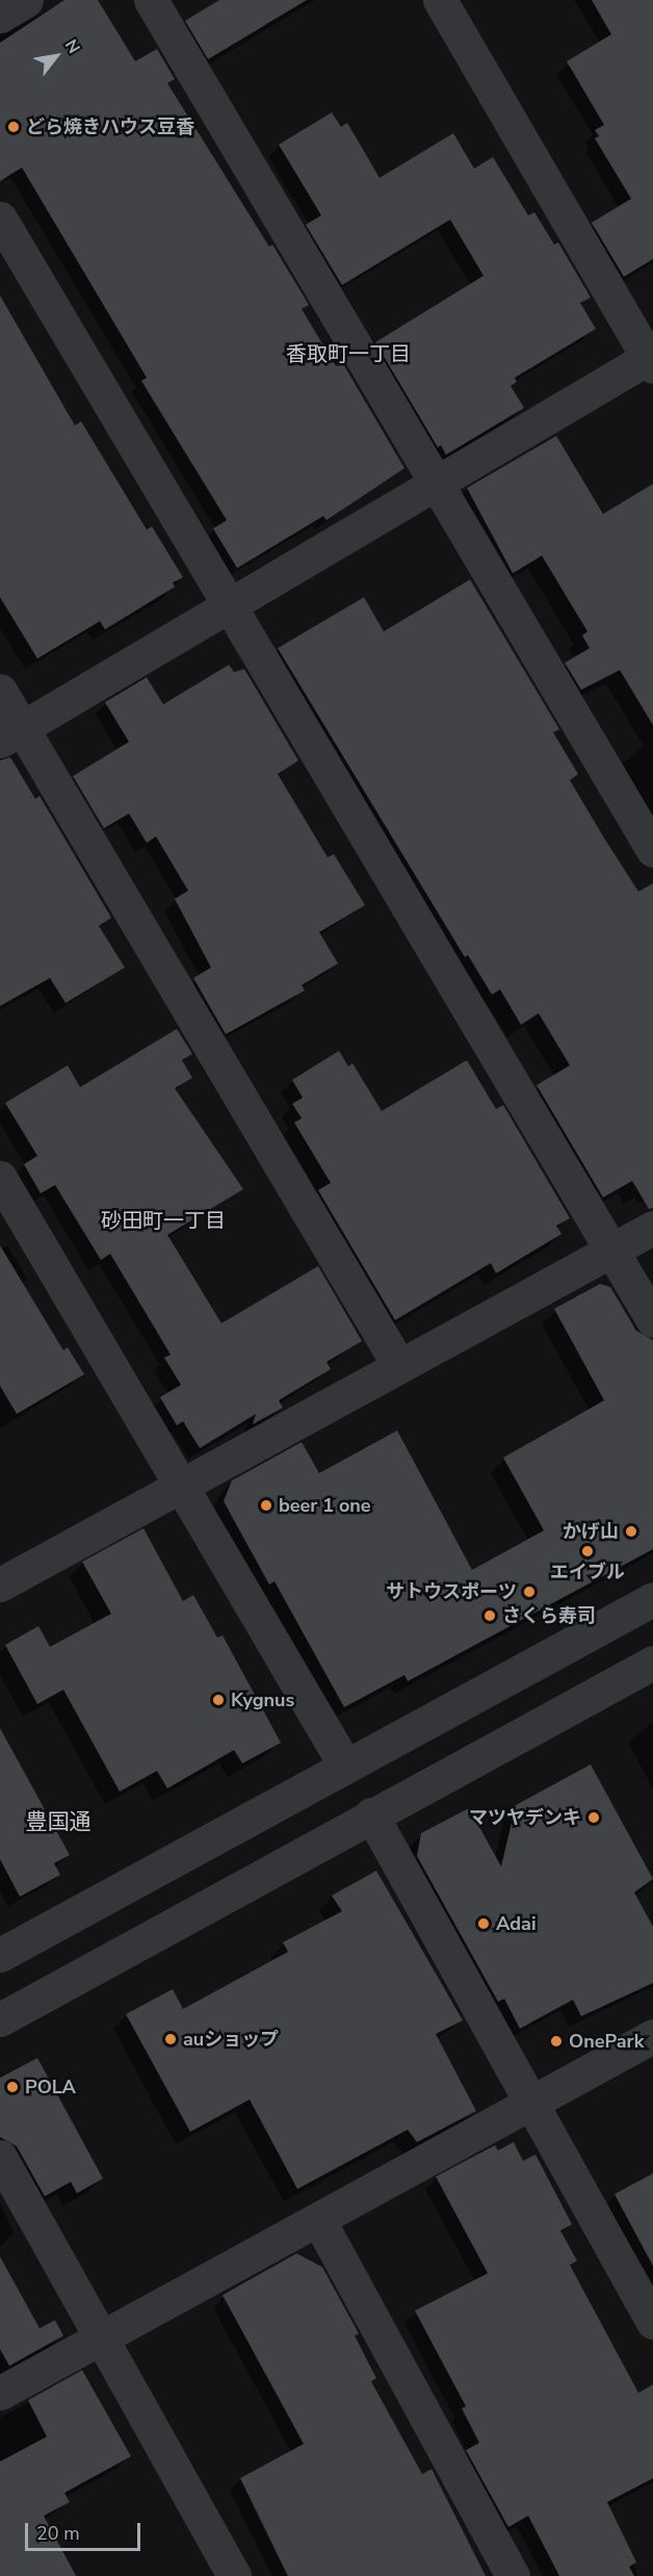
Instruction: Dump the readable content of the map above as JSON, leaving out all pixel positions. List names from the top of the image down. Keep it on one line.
{"districts":["香取町一丁目","砂田町一丁目","豊国通"],"places":["どら焼きハウス豆香","beer 1 one","かげ山","エイブル","サトウスポーツ","さくら寿司","Kygnus","マツヤデンキ","Adai","auショップ","OnePark","POLA"],"scale_bar":"20 m","north":"top right"}
